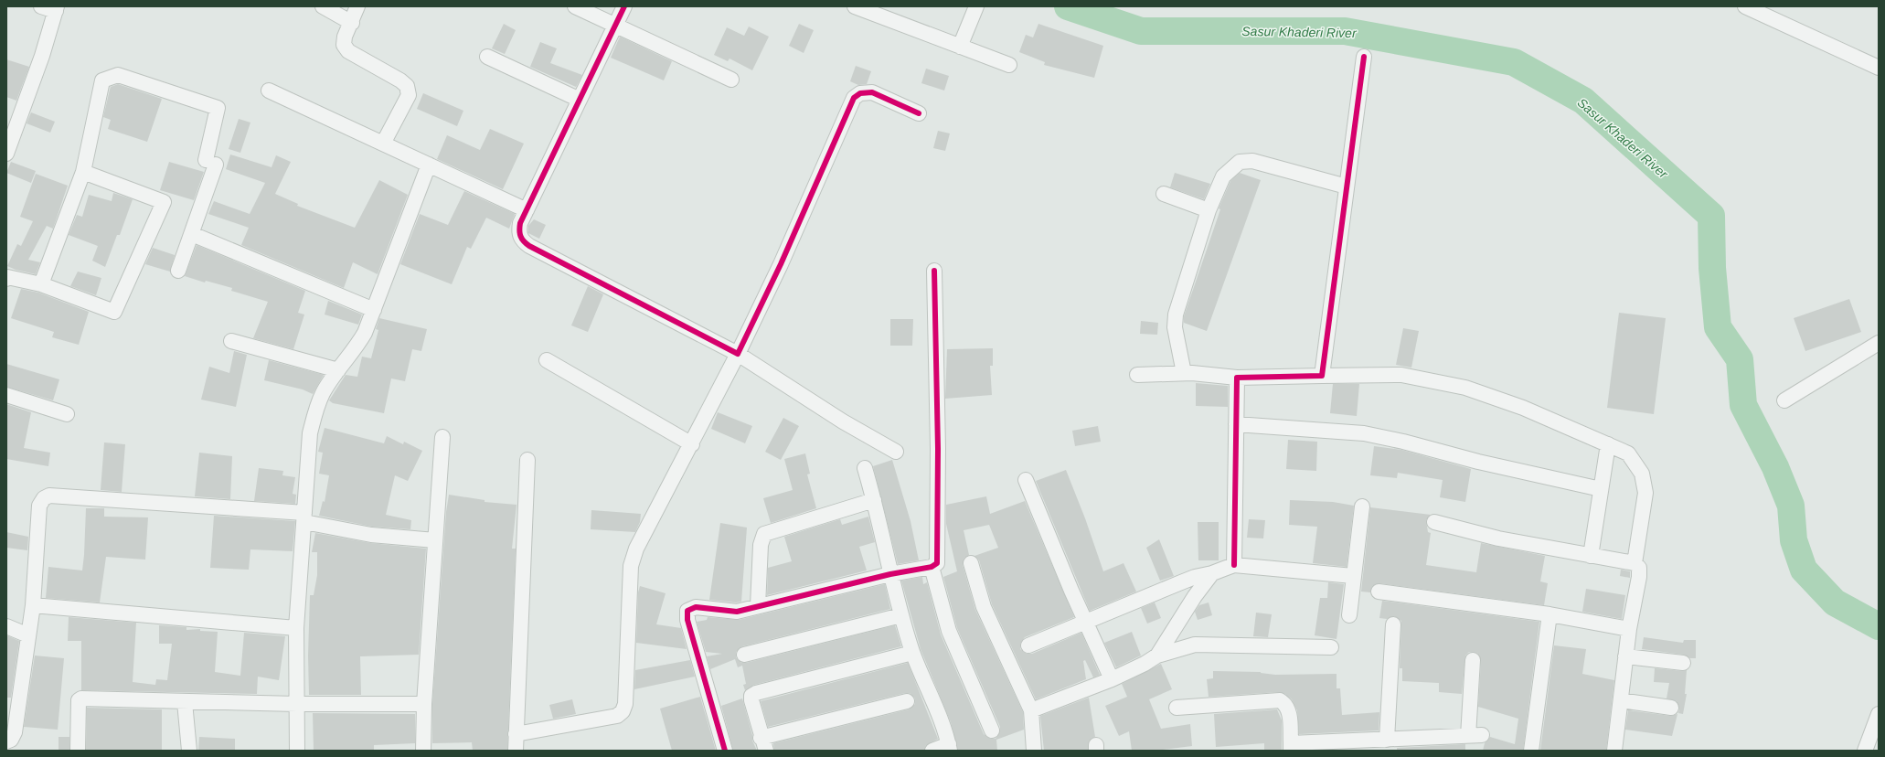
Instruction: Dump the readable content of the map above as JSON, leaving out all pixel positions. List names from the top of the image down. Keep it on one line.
{"water":["Sasur Khaderi River"]}
